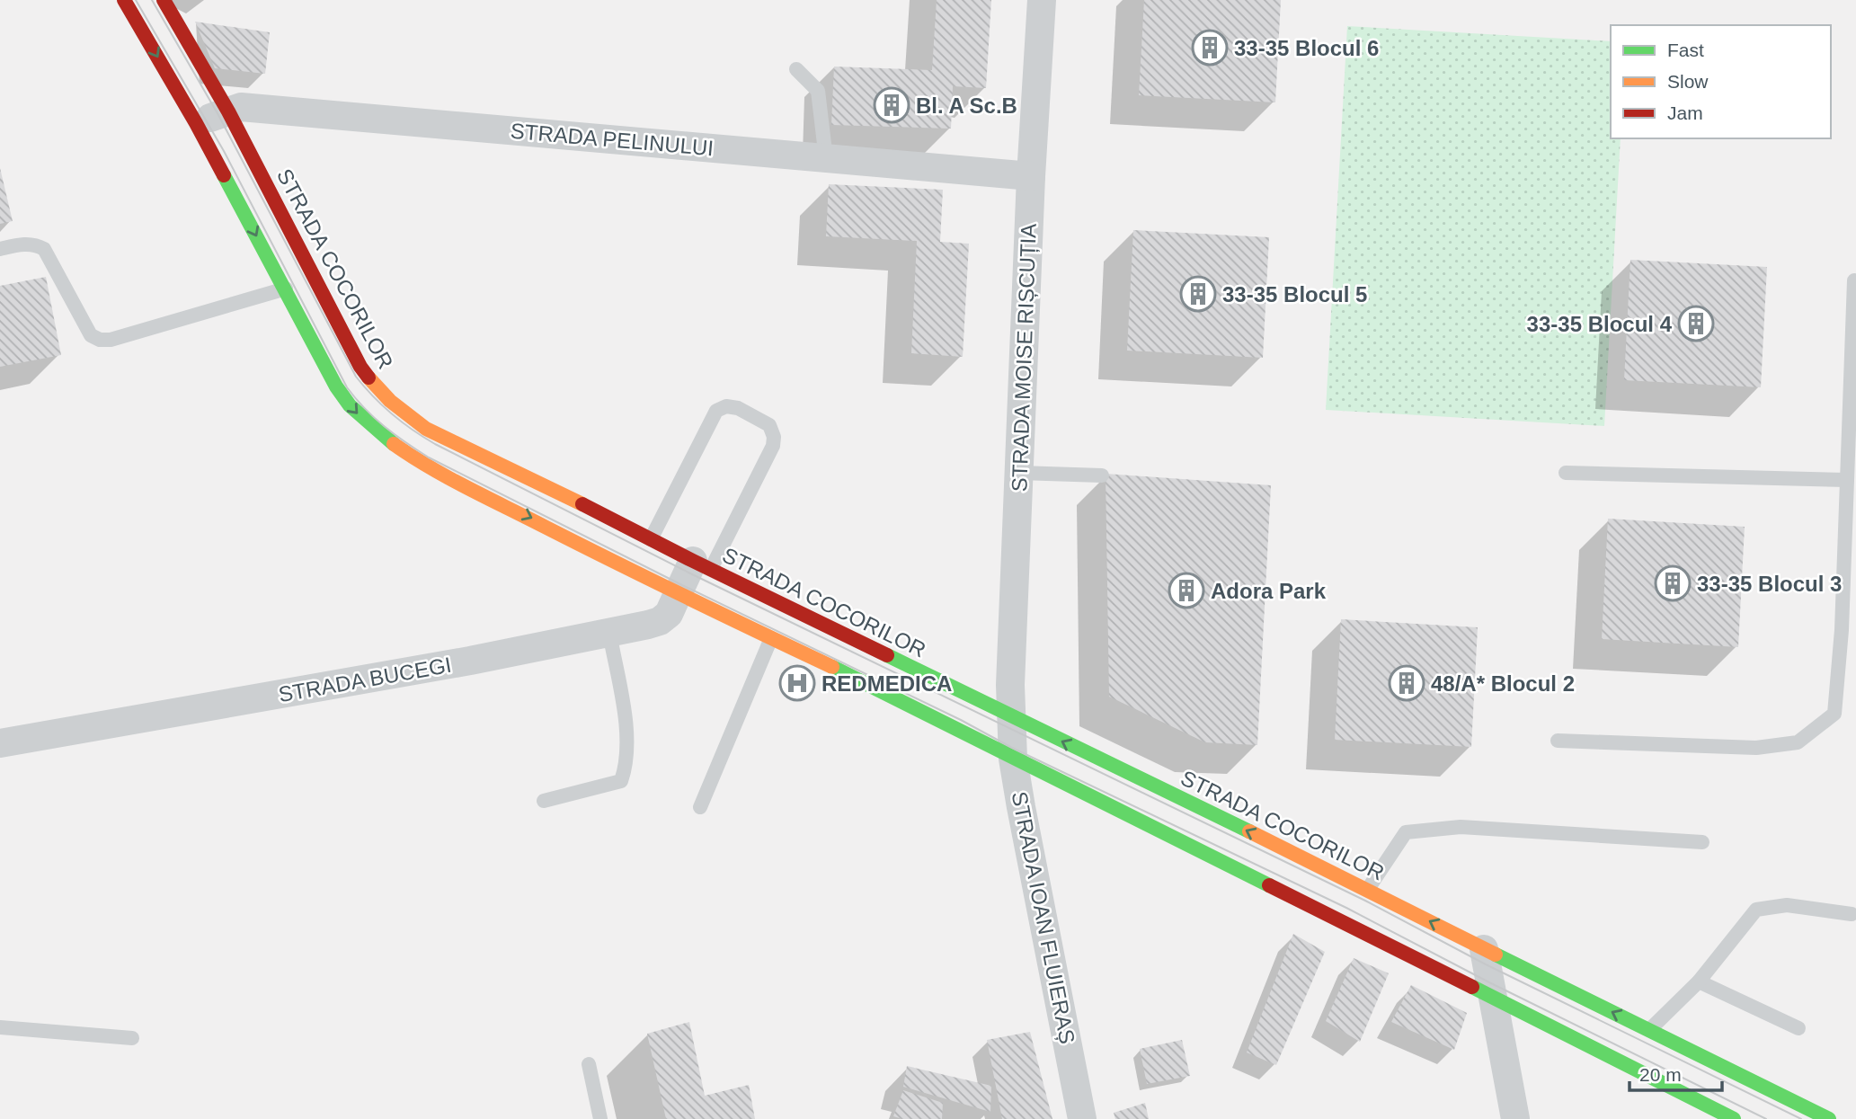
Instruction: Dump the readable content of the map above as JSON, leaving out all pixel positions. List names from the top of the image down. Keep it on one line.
{"streets":{"main road":["STRADA COCORILOR"],"street":["STRADA PELINULUI","STRADA MOISE RIȘCUȚIA","STRADA BUCEGI","STRADA IOAN FLUIERAȘ"]},"crossings":[["STRADA PELINULUI","STRADA COCORILOR"],["STRADA PELINULUI","STRADA MOISE RIȘCUȚIA"],["STRADA COCORILOR","STRADA MOISE RIȘCUȚIA"],["STRADA COCORILOR","STRADA BUCEGI"],["STRADA COCORILOR","STRADA IOAN FLUIERAȘ"],["STRADA MOISE RIȘCUȚIA","STRADA IOAN FLUIERAȘ"]],"places":{"building":["33-35 Blocul 6","Bl. A Sc.B","33-35 Blocul 5","33-35 Blocul 4","33-35 Blocul 3","Adora Park","48/A* Blocul 2"],"hospital":["REDMEDICA"]},"legend":["Fast","Slow","Jam"],"scale_bar":"20 m"}
